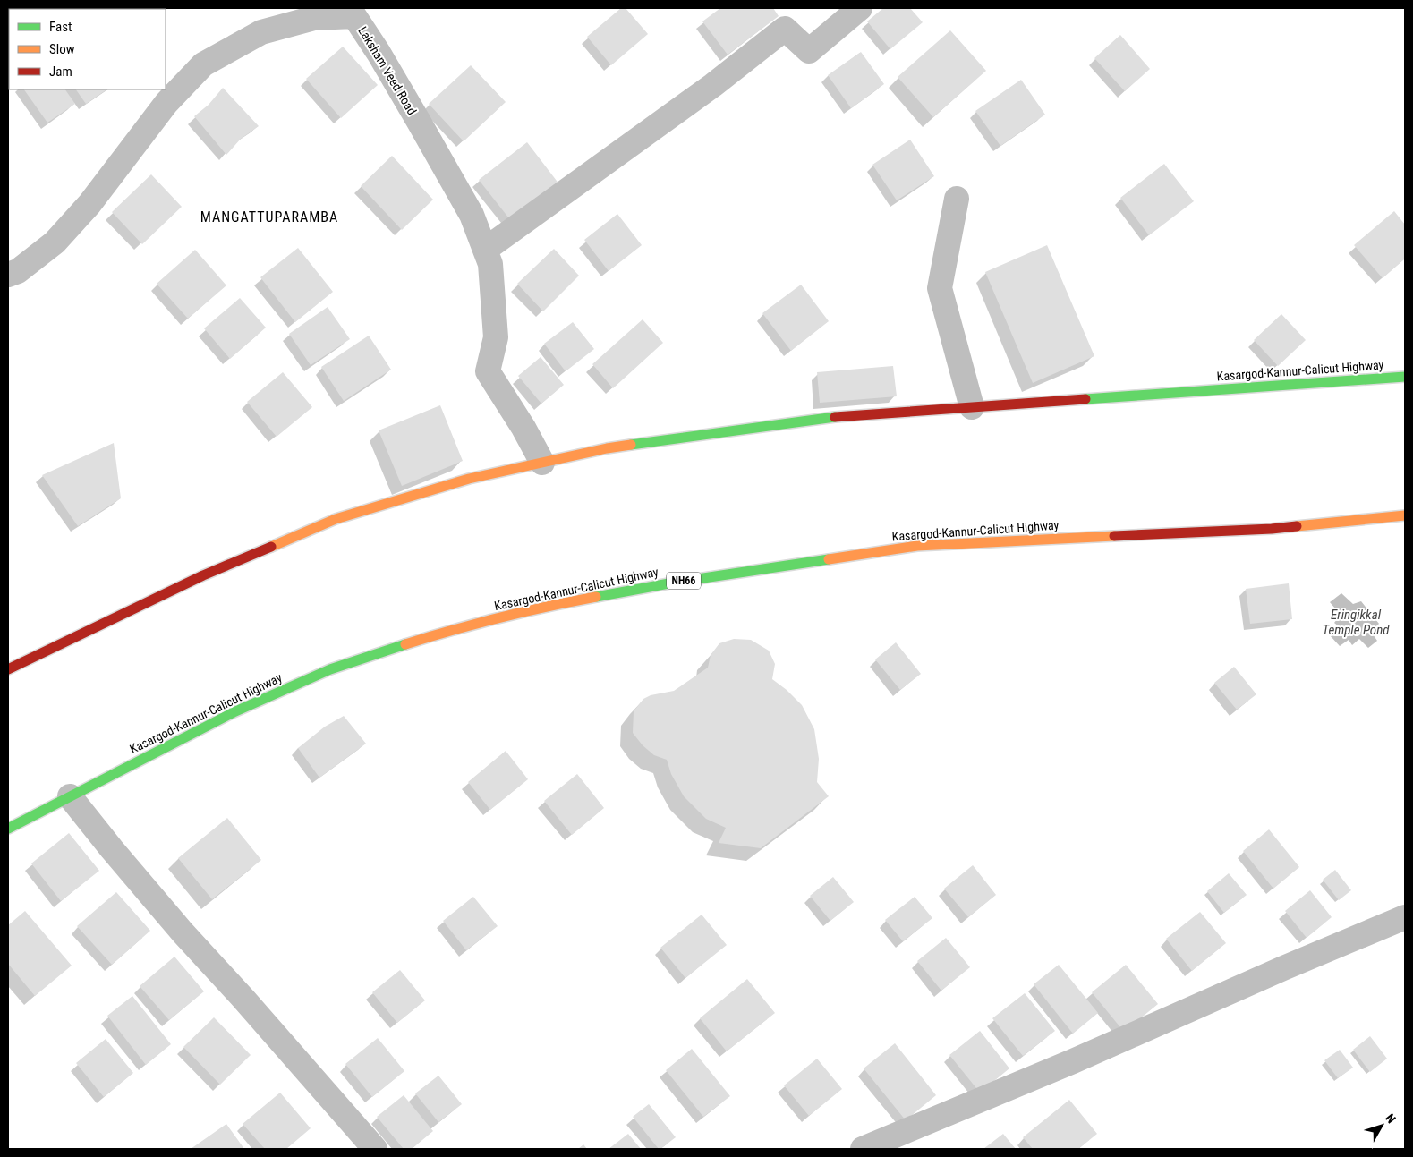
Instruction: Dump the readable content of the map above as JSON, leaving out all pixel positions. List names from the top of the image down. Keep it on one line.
{"streets":{"highway":["Kasargod-Kannur-Calicut Highway","NH66"],"street":["Laksham Veed Road"]},"crossings":[["Laksham Veed Road","Kasargod-Kannur-Calicut Highway"]],"districts":["MANGATTUPARAMBA"],"water":["Eringikkal Temple Pond"],"legend":["Fast","Slow","Jam"],"north":"top right"}
